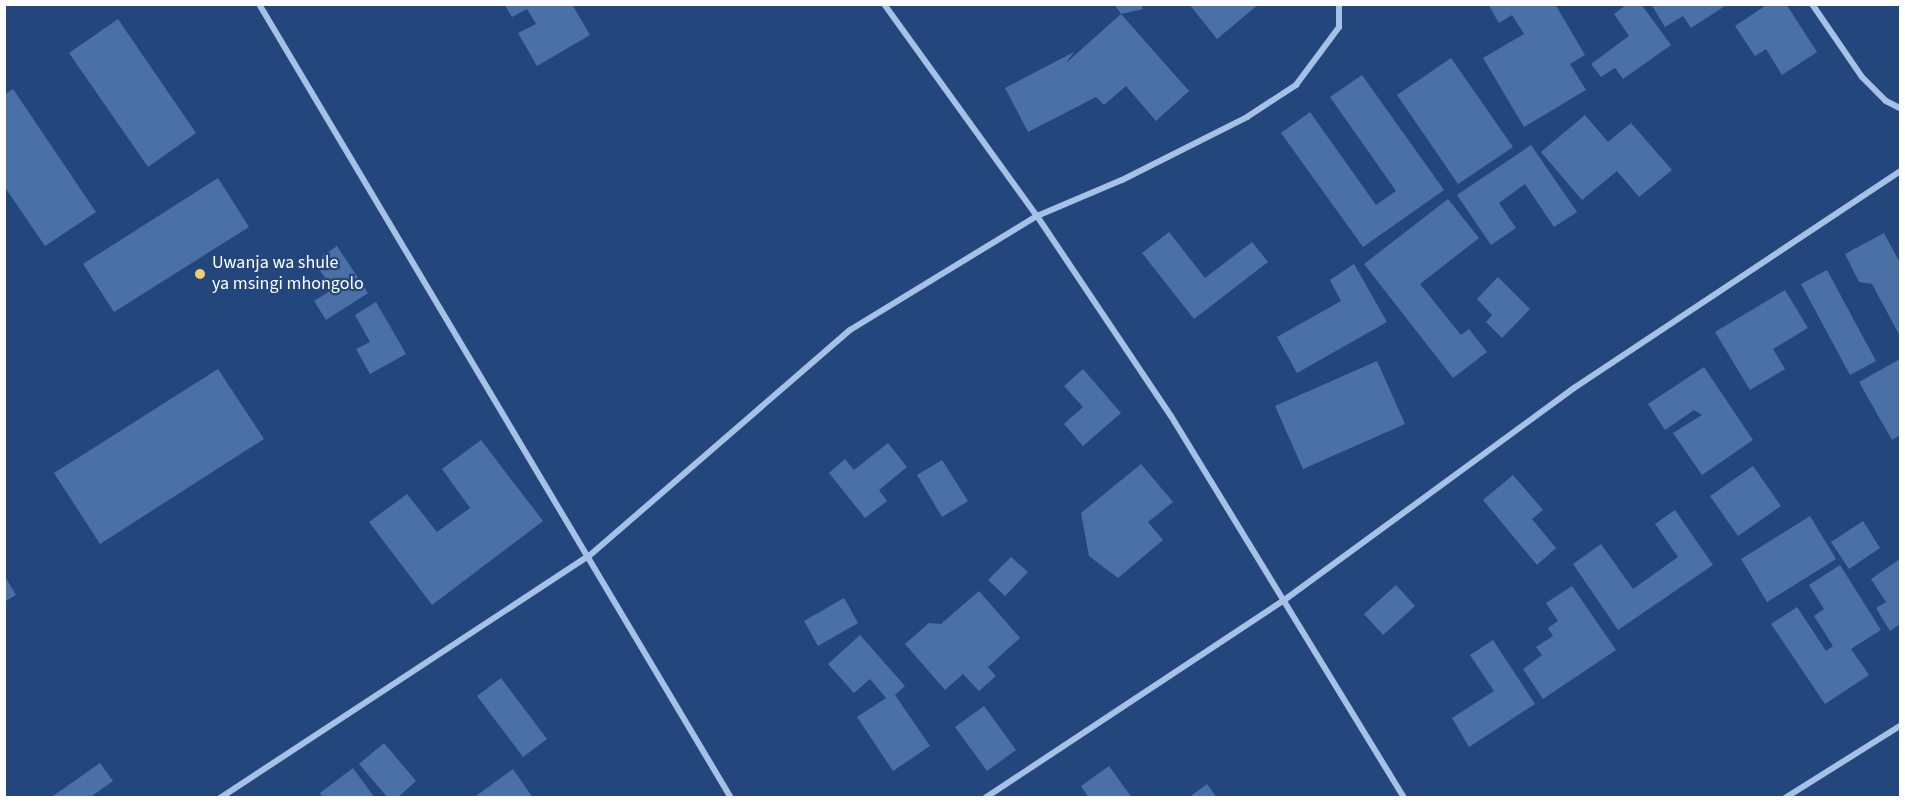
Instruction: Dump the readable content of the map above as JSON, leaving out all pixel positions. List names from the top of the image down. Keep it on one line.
{"places":["Uwanja wa shule ya msingi mhongolo"]}
